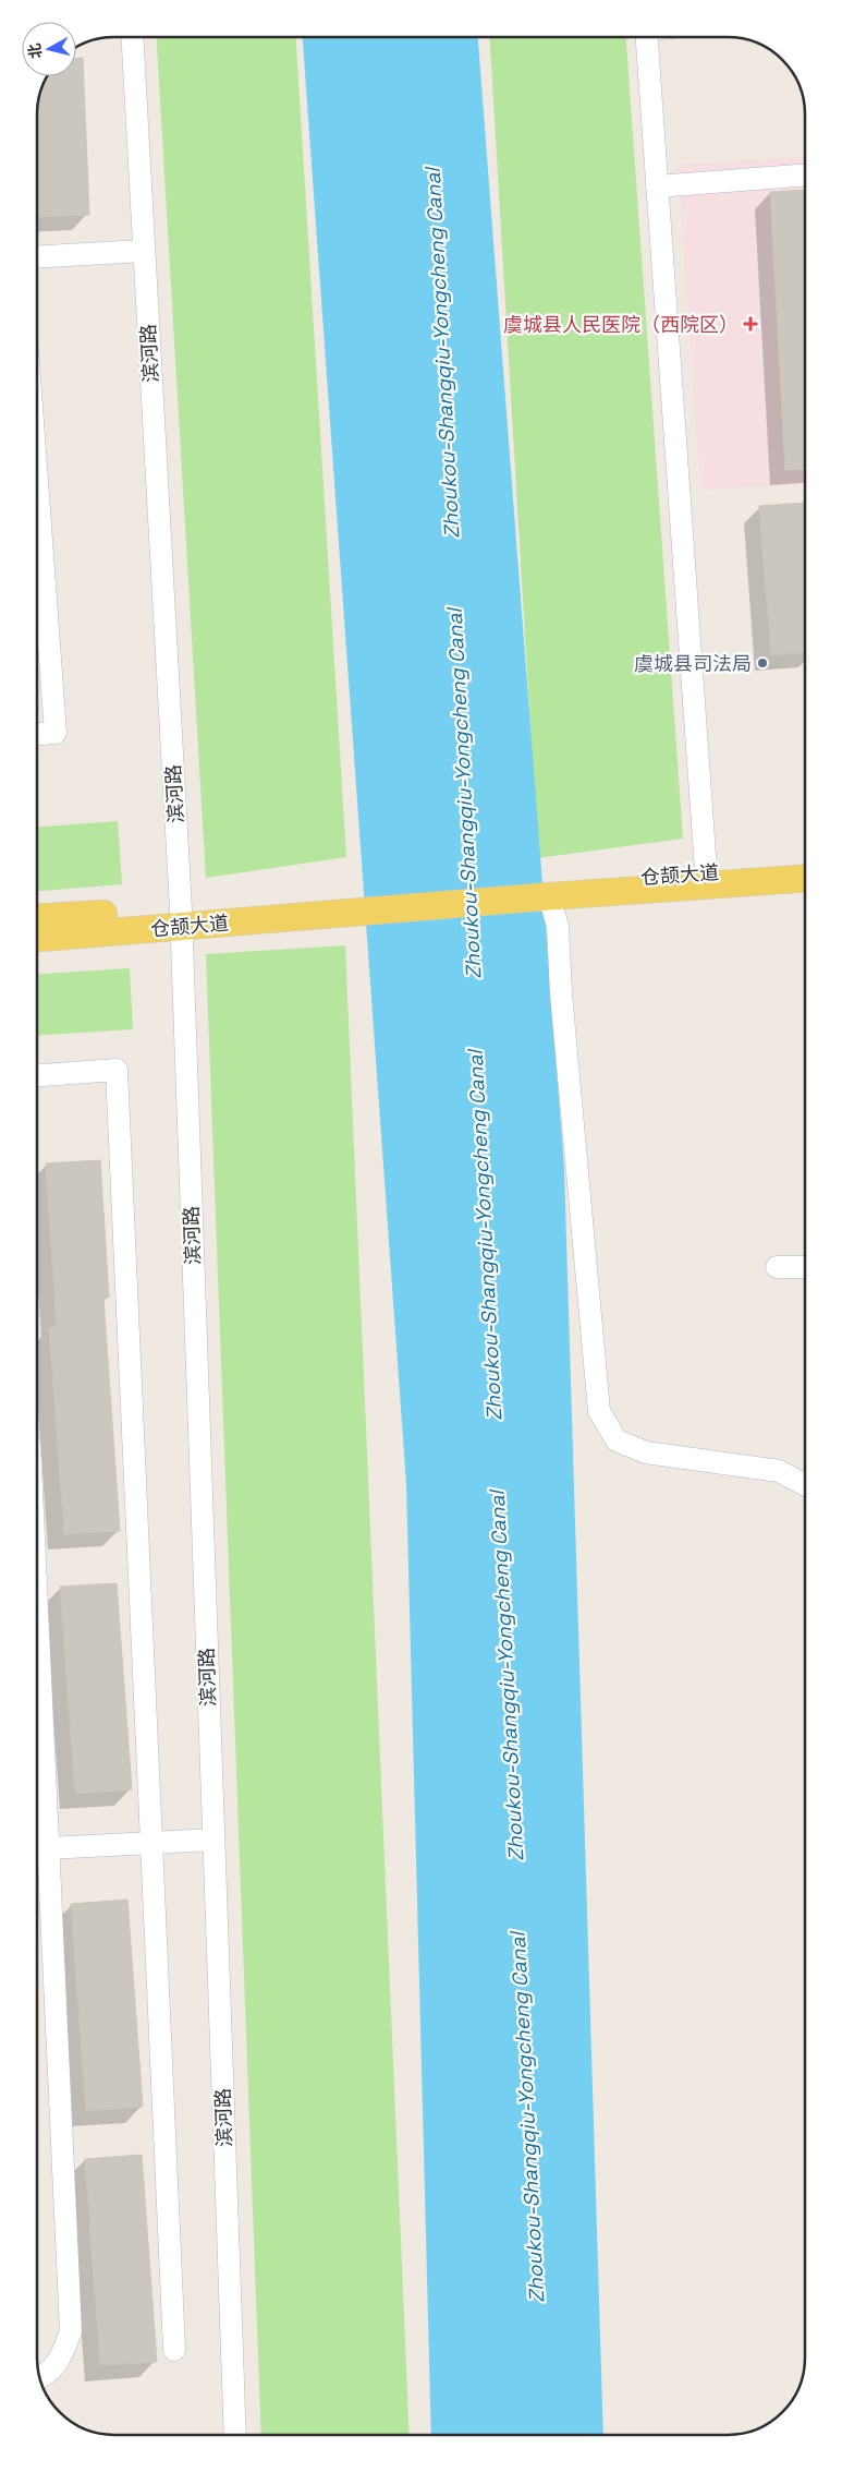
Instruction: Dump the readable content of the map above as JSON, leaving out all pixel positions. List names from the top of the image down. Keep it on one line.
{"streets":{"main road":["仓颉大道"],"street":["滨河路"]},"crossings":[["滨河路","仓颉大道"]],"water":["Zhoukou-Shangqiu-Yongcheng Canal"],"places":{"health":["虞城县人民医院（西院区）"],"other":["虞城县司法局"]},"north":"left"}
